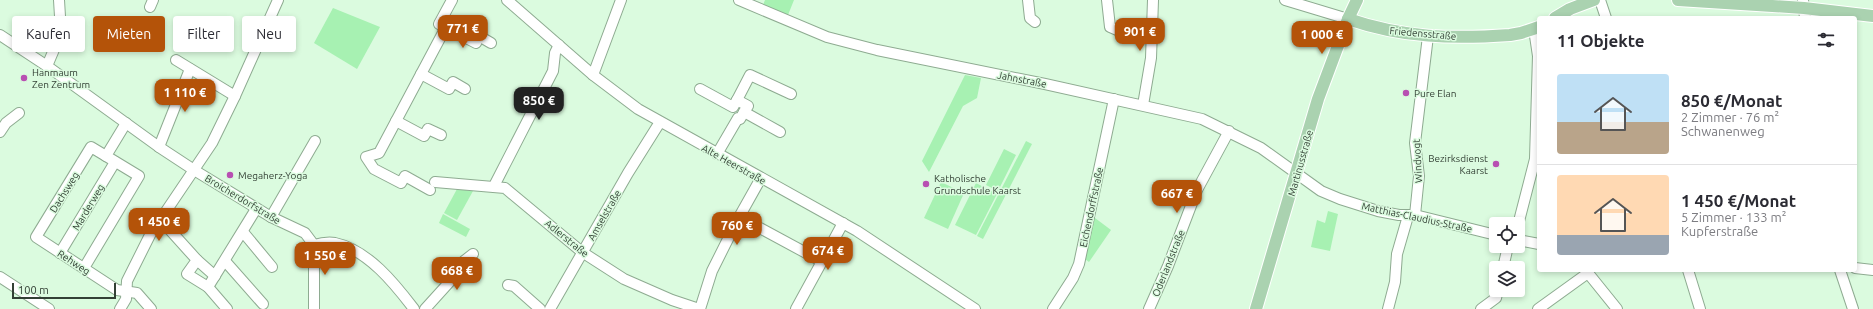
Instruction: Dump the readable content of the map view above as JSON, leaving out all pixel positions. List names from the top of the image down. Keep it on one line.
{"streets":{"main road":["Friedensstraße","Martinusstraße"],"street":["Jahnstraße","Windvogt","Alte Heerstraße","Dachsweg","Broicherdorfstraße","Marderweg","Eichendorffstraße","Amselstraße","Matthias-Claudius-Straße","Adlerstraße","Rehweg","Oderlandstraße"]},"crossings":[["Friedensstraße","Windvogt"],["Friedensstraße","Martinusstraße"],["Jahnstraße","Martinusstraße"],["Jahnstraße","Eichendorffstraße"],["Jahnstraße","Matthias-Claudius-Straße"],["Jahnstraße","Oderlandstraße"],["Windvogt","Matthias-Claudius-Straße"],["Martinusstraße","Matthias-Claudius-Straße"],["Alte Heerstraße","Amselstraße"],["Dachsweg","Rehweg"],["Marderweg","Rehweg"],["Amselstraße","Adlerstraße"]],"places":["Hanmaum Zen Zentrum","Pure Elan","Bezirksdienst Kaarst","Megaherz-Yoga","Katholische Grundschule Kaarst"],"scale_bar":"100 m","page":{"price":["771 €","901 €","1 000 €","1 110 €","850 €","667 €","1 450 €","760 €","674 €","1 550 €","668 €"],"chip":["Kaufen","Mieten","Filter","Neu"],"heading":"11 Objekte","list":[{"name":"850 €/Monat","note":"2 Zimmer · 76 m² · Schwanenweg"},{"name":"1 450 €/Monat","note":"5 Zimmer · 133 m² · Kupferstraße"}],"scale":"100 m"}}
